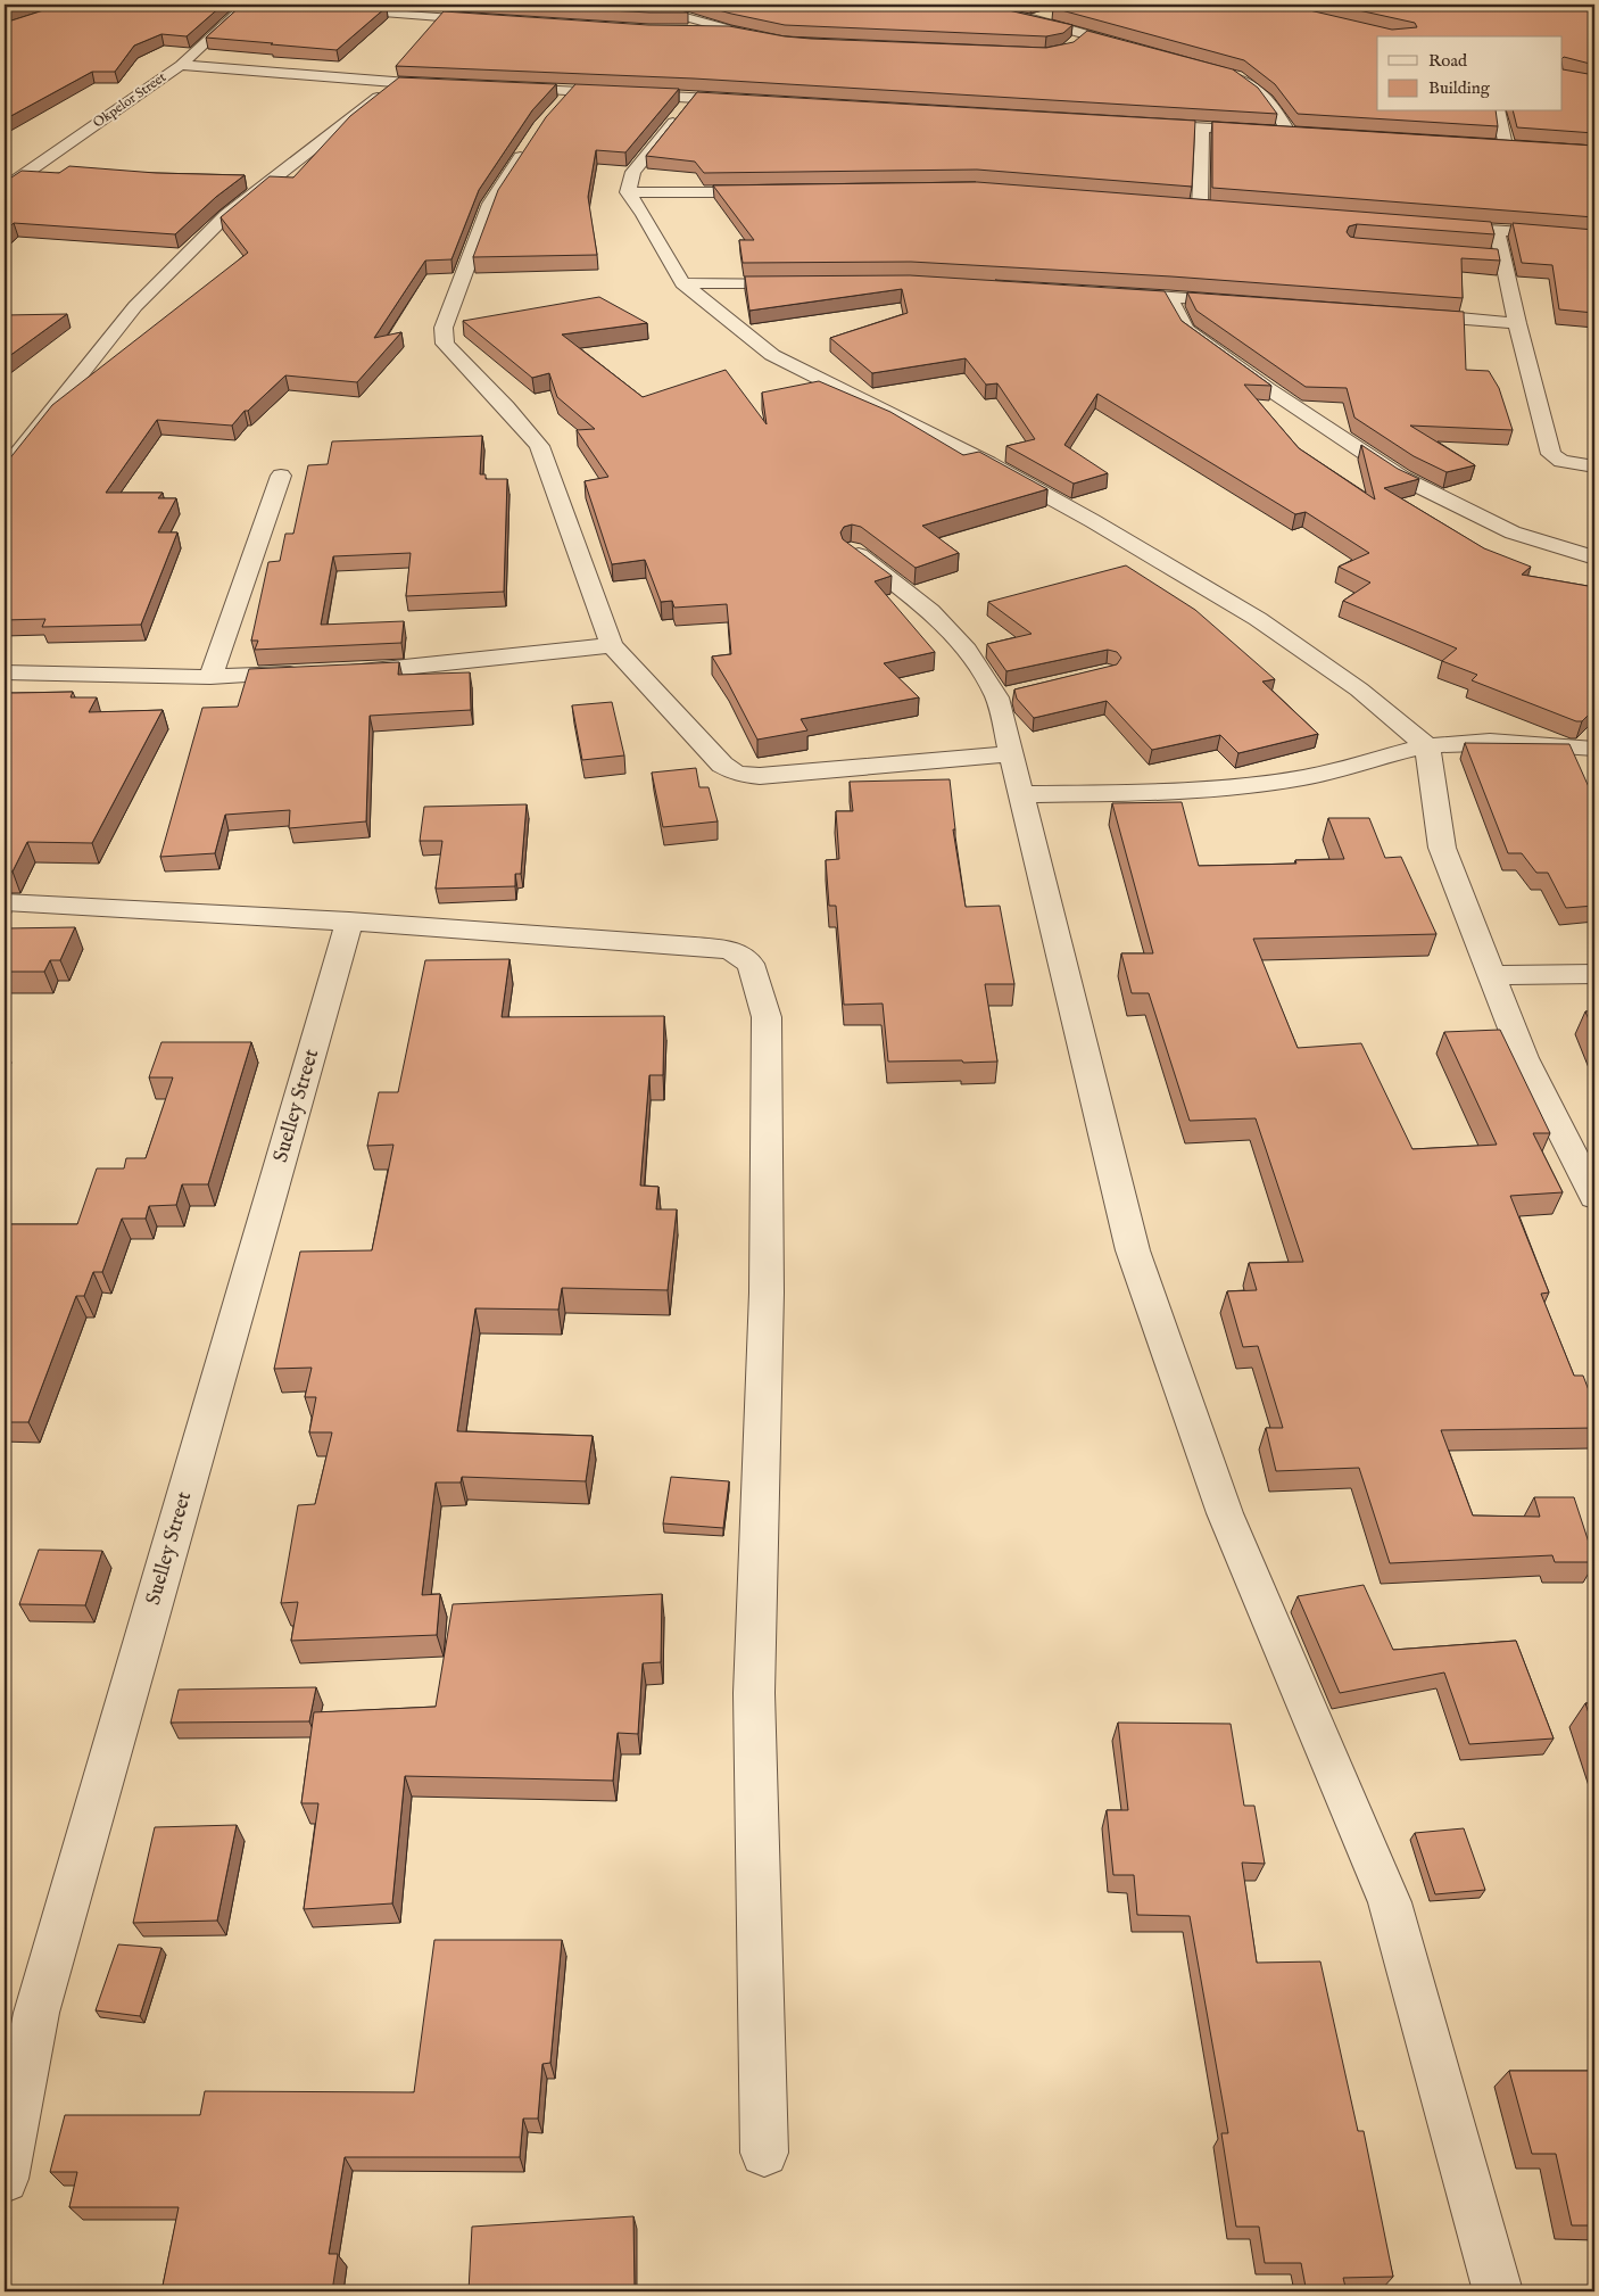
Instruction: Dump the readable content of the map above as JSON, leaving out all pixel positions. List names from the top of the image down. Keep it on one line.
{"streets":{"street":["Okpelor Street","Suelley Street"]},"legend":["Road","Building"]}
